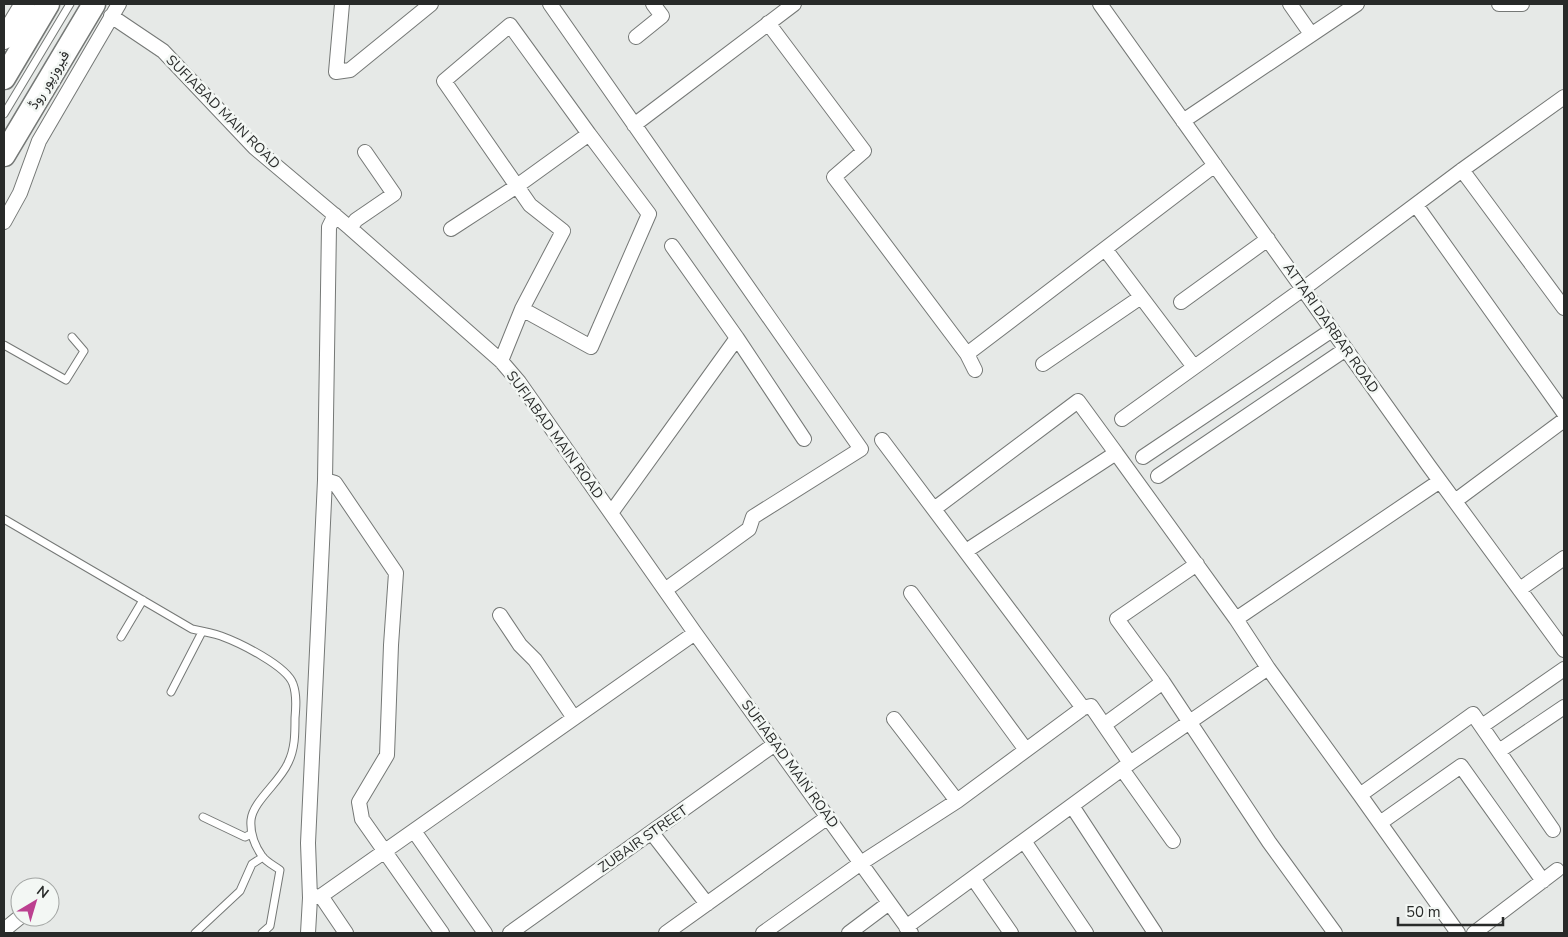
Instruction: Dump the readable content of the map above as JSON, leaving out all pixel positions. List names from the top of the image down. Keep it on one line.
{"streets":{"main road":["فیروزپور روڈ"],"street":["SUFIABAD MAIN ROAD","ATTARI DARBAR ROAD","ZUBAIR STREET"]},"crossings":[["فیروزپور روڈ","SUFIABAD MAIN ROAD"],["SUFIABAD MAIN ROAD","ZUBAIR STREET"]],"scale_bar":"50 m","north":"top right"}
